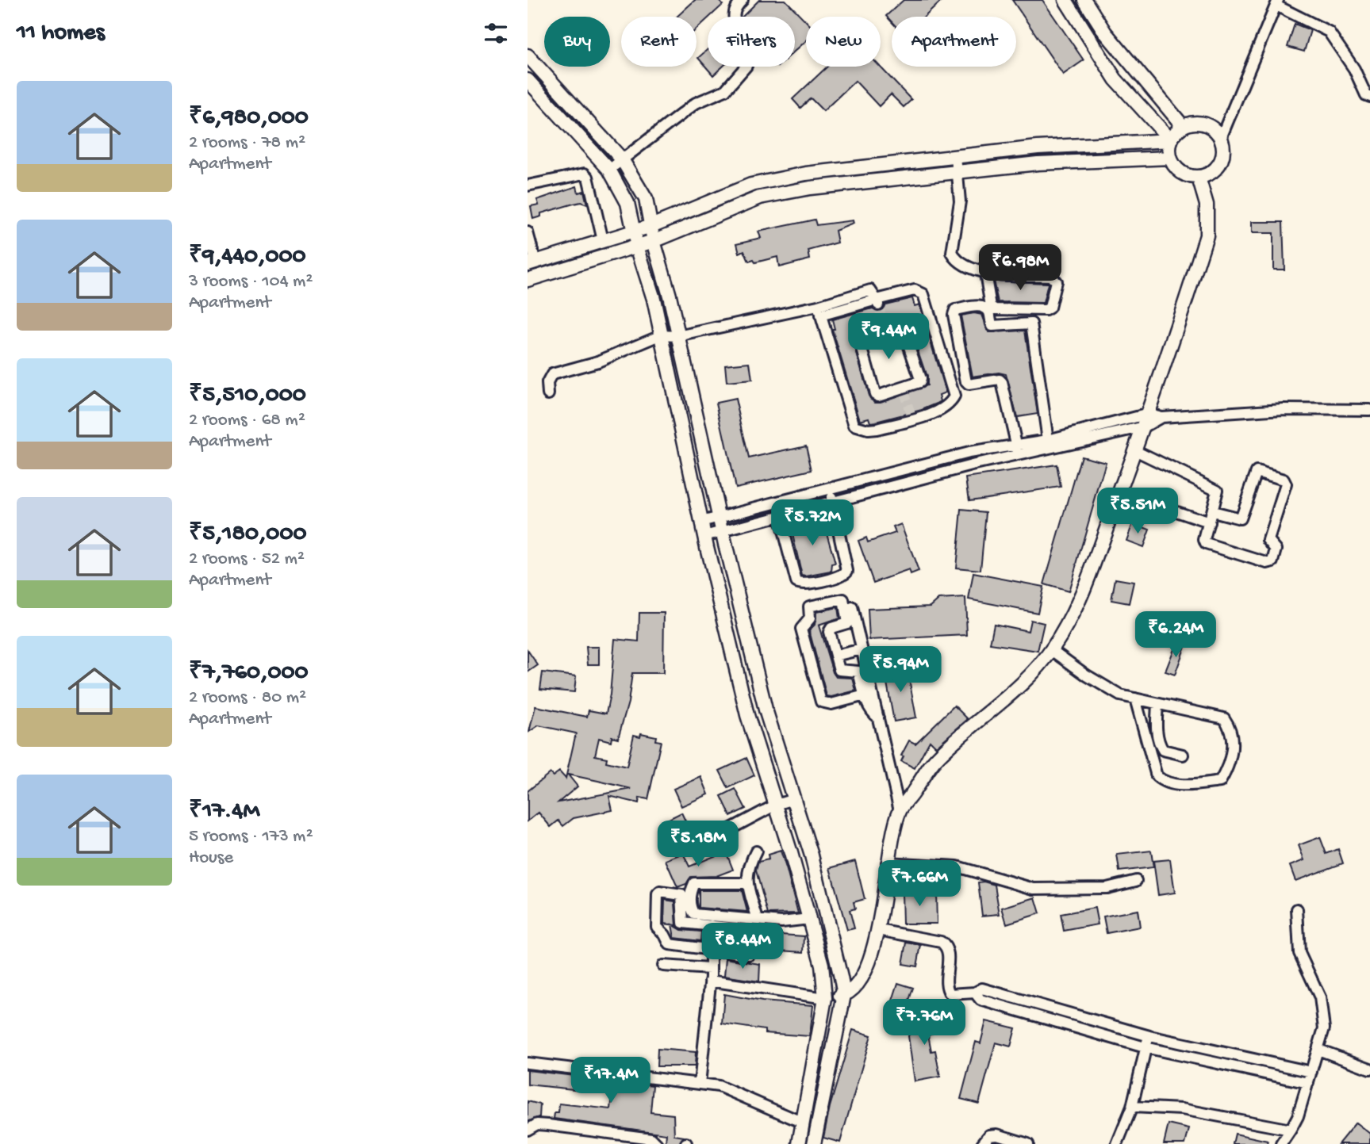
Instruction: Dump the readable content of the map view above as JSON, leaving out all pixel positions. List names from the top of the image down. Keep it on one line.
{"page":{"heading":"11 homes","chip":["Buy","Rent","Filters","New","Apartment"],"list":[{"name":"₹6,980,000","note":"2 rooms · 78 m² · Apartment"},{"name":"₹9,440,000","note":"3 rooms · 104 m² · Apartment"},{"name":"₹5,510,000","note":"2 rooms · 68 m² · Apartment"},{"name":"₹5,180,000","note":"2 rooms · 52 m² · Apartment"},{"name":"₹7,760,000","note":"2 rooms · 80 m² · Apartment"},{"name":"₹17.4M","note":"5 rooms · 173 m² · House"}],"price":["₹6.98M","₹9.44M","₹5.51M","₹5.72M","₹6.24M","₹5.94M","₹5.18M","₹7.66M","₹8.44M","₹7.76M","₹17.4M"]}}
